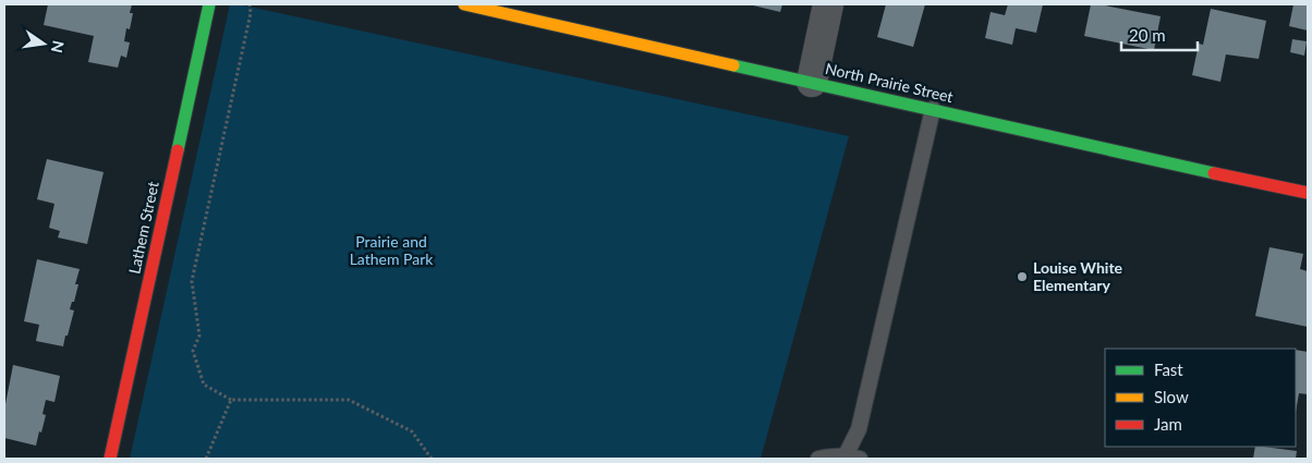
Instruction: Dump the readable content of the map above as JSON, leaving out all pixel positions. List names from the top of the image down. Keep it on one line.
{"streets":{"street":["North Prairie Street","Lathem Street"]},"parks":["Prairie and Lathem Park"],"places":["Louise White Elementary"],"legend":["Fast","Slow","Jam"],"scale_bar":"20 m","north":"right"}
